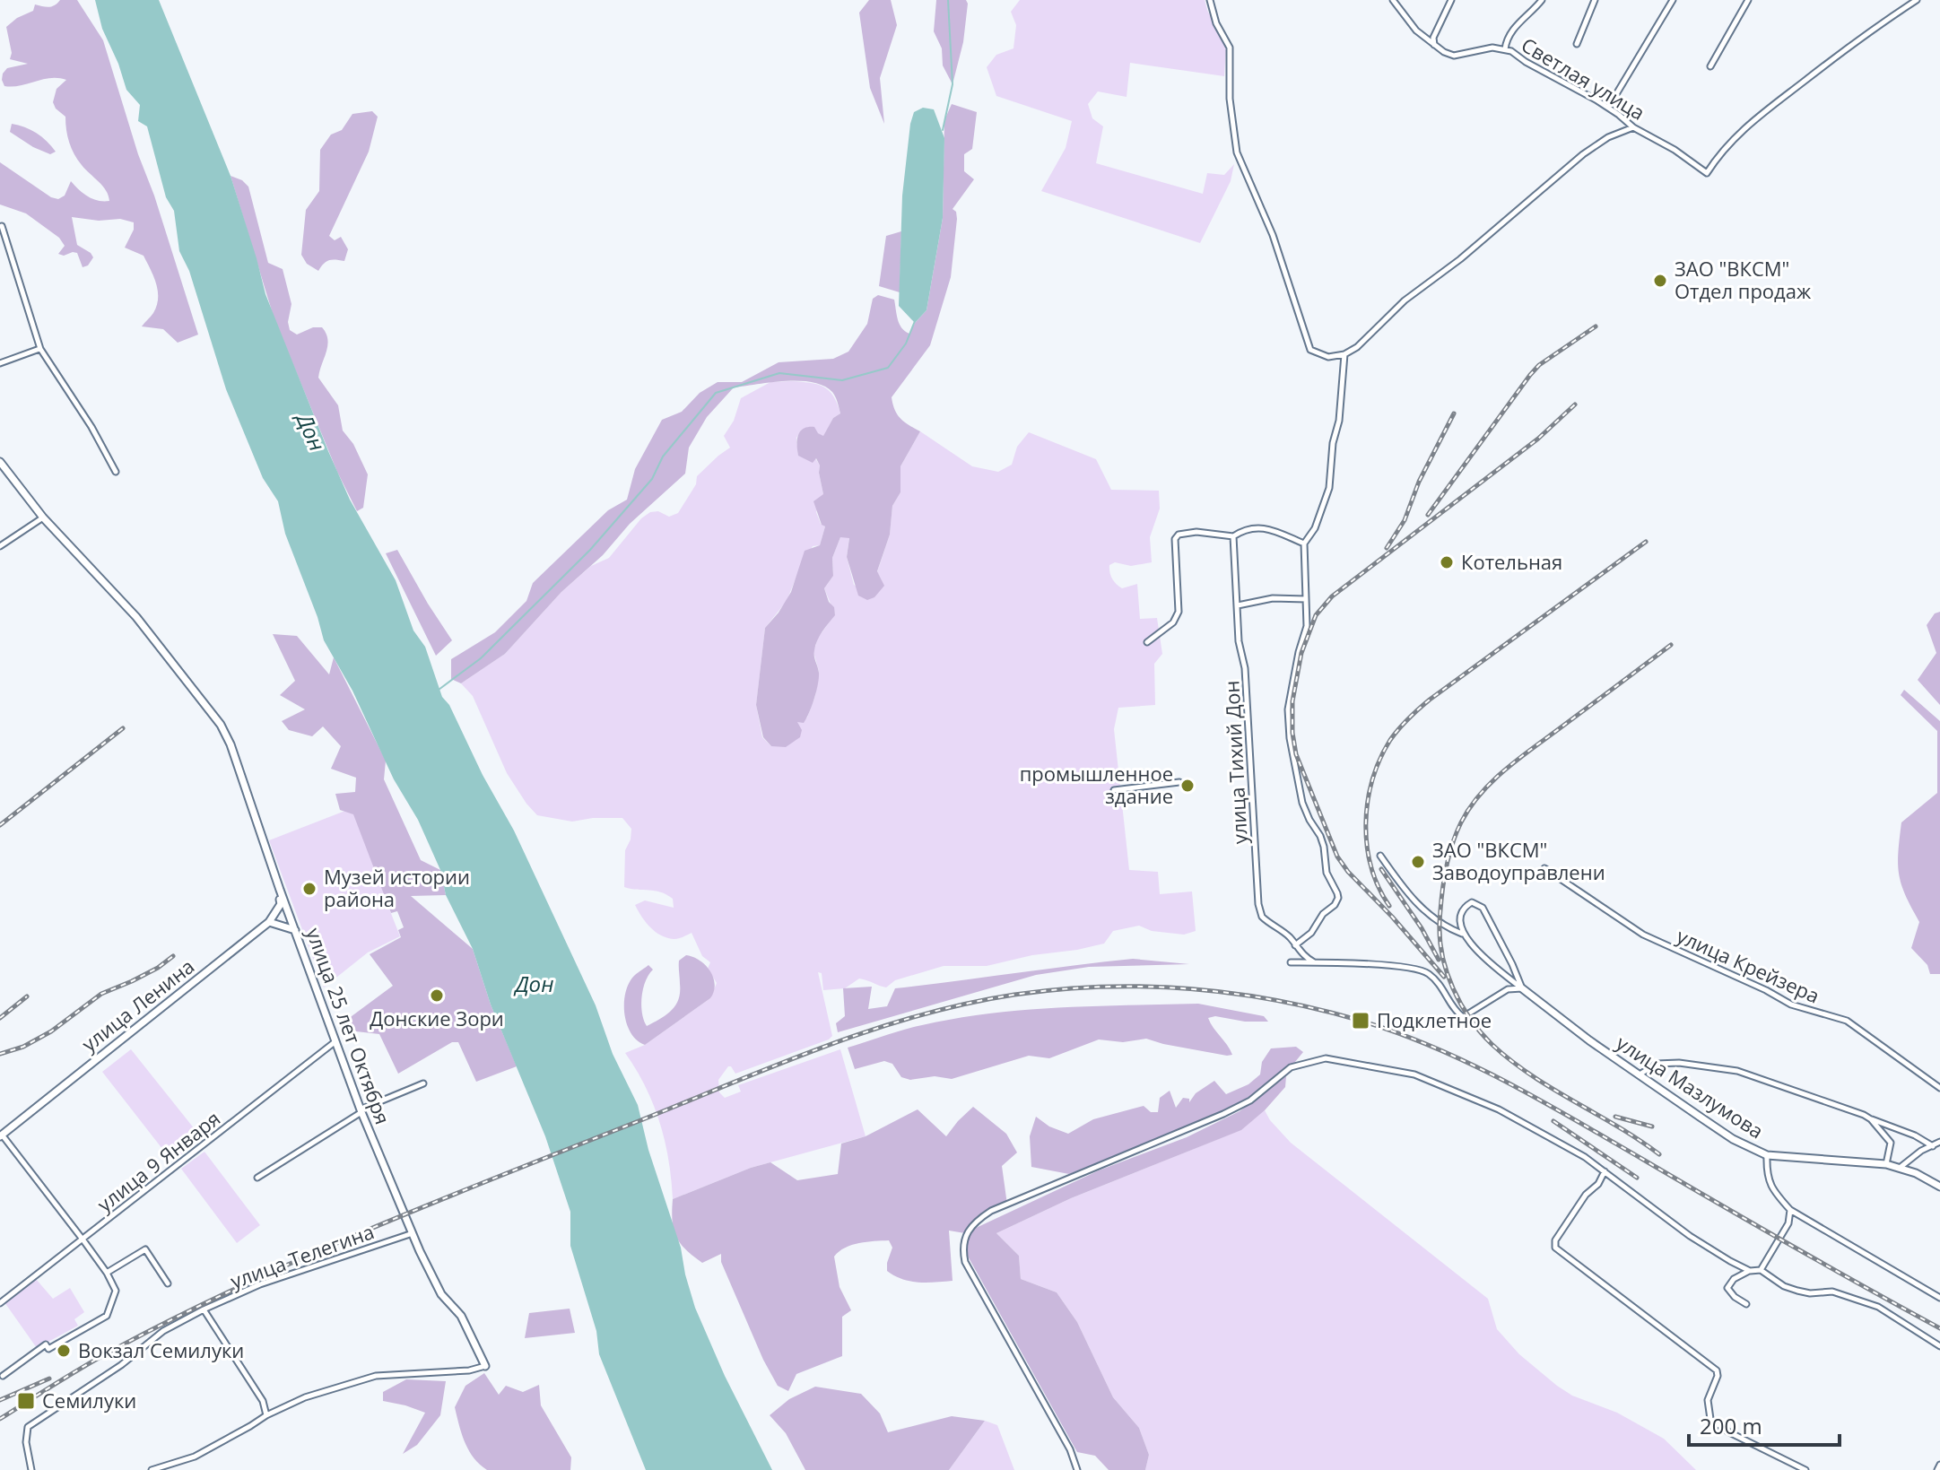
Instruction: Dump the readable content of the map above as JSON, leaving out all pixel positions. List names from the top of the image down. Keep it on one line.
{"streets":{"street":["Светлая улица","улица Тихий Дон","улица Крейзера","улица Ленина","улица 25 лет Октября","улица Мазлумова","улица 9 Января","улица Телегина"]},"crossings":[["улица 25 лет Октября","улица 9 Января"],["улица 25 лет Октября","улица Телегина"]],"water":["Дон"],"places":{"other":["ЗАО \"ВКСМ\" Отдел продаж","Котельная","промышленное здание","ЗАО \"ВКСМ\" Заводоуправлени","Музей истории района","Донские Зори","Вокзал Семилуки"],"transit":["Подклетное","Семилуки"]},"scale_bar":"200 m"}
